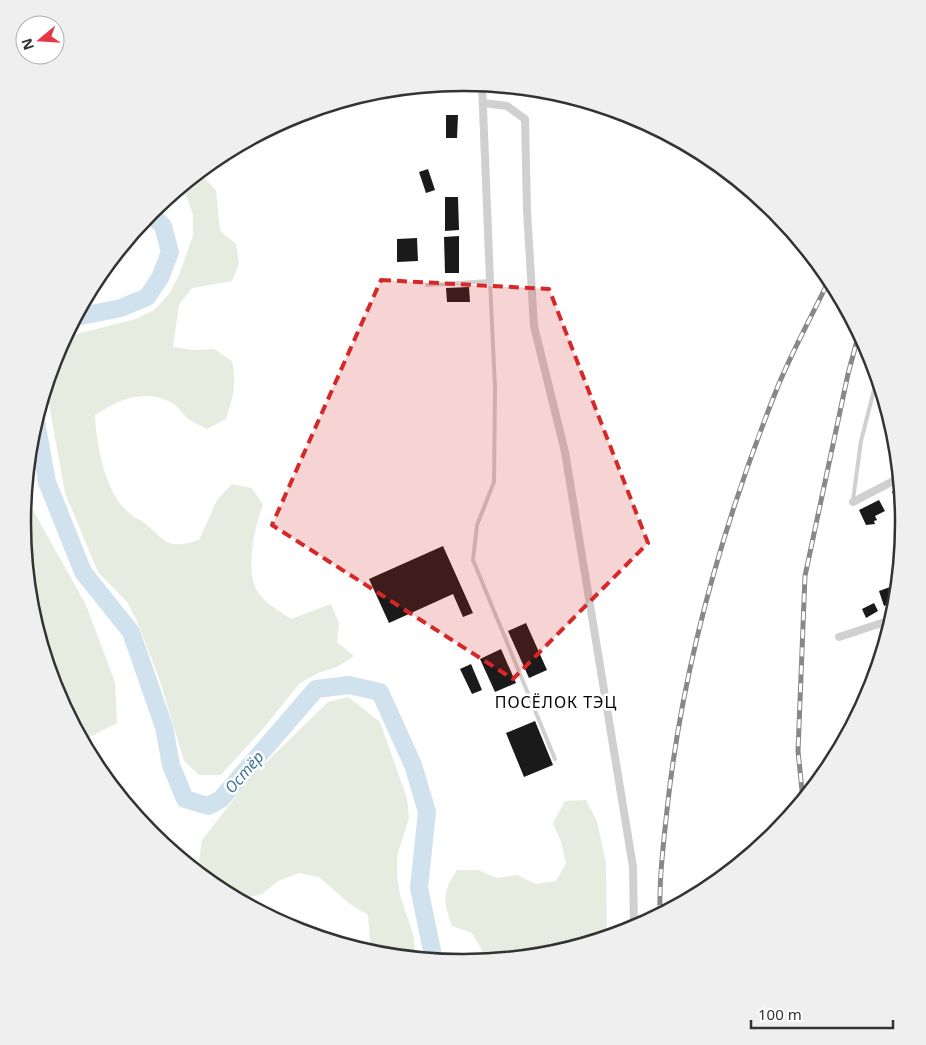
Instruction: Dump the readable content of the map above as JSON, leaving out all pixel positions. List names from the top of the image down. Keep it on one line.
{"districts":["ПОСЁЛОК ТЭЦ"],"water":["Остёр"],"scale_bar":"100 m","north":"left"}
